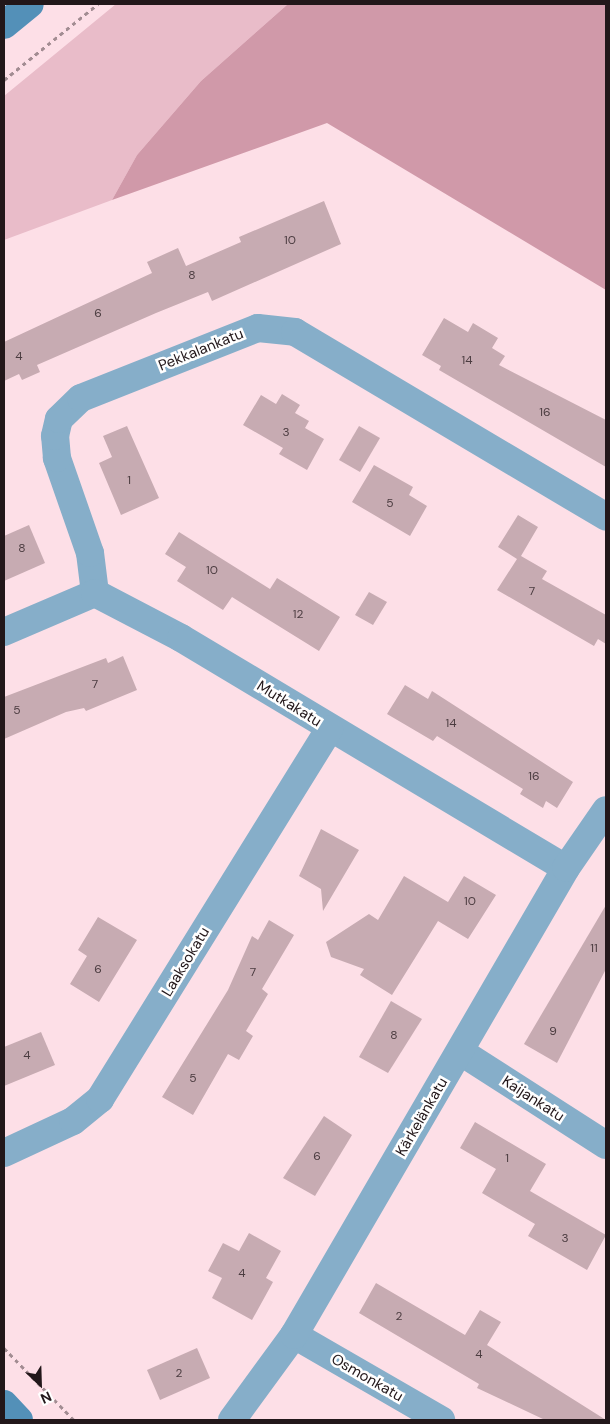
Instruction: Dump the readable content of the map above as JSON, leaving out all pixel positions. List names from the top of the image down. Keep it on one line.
{"streets":{"street":["Pekkalankatu","Mutkakatu","Laaksokatu","Kaijankatu","Kärkelänkatu","Osmonkatu"]},"crossings":[["Pekkalankatu","Mutkakatu"],["Mutkakatu","Laaksokatu"],["Mutkakatu","Kärkelänkatu"],["Kaijankatu","Kärkelänkatu"],["Kärkelänkatu","Osmonkatu"]],"house_numbers":["10","8","6","4","14","16","3","1","5","8","10","7","12","7","5","14","16","10","11","6","7","9","8","4","5","6","1","3","4","2","4","2"],"north":"bottom right"}
